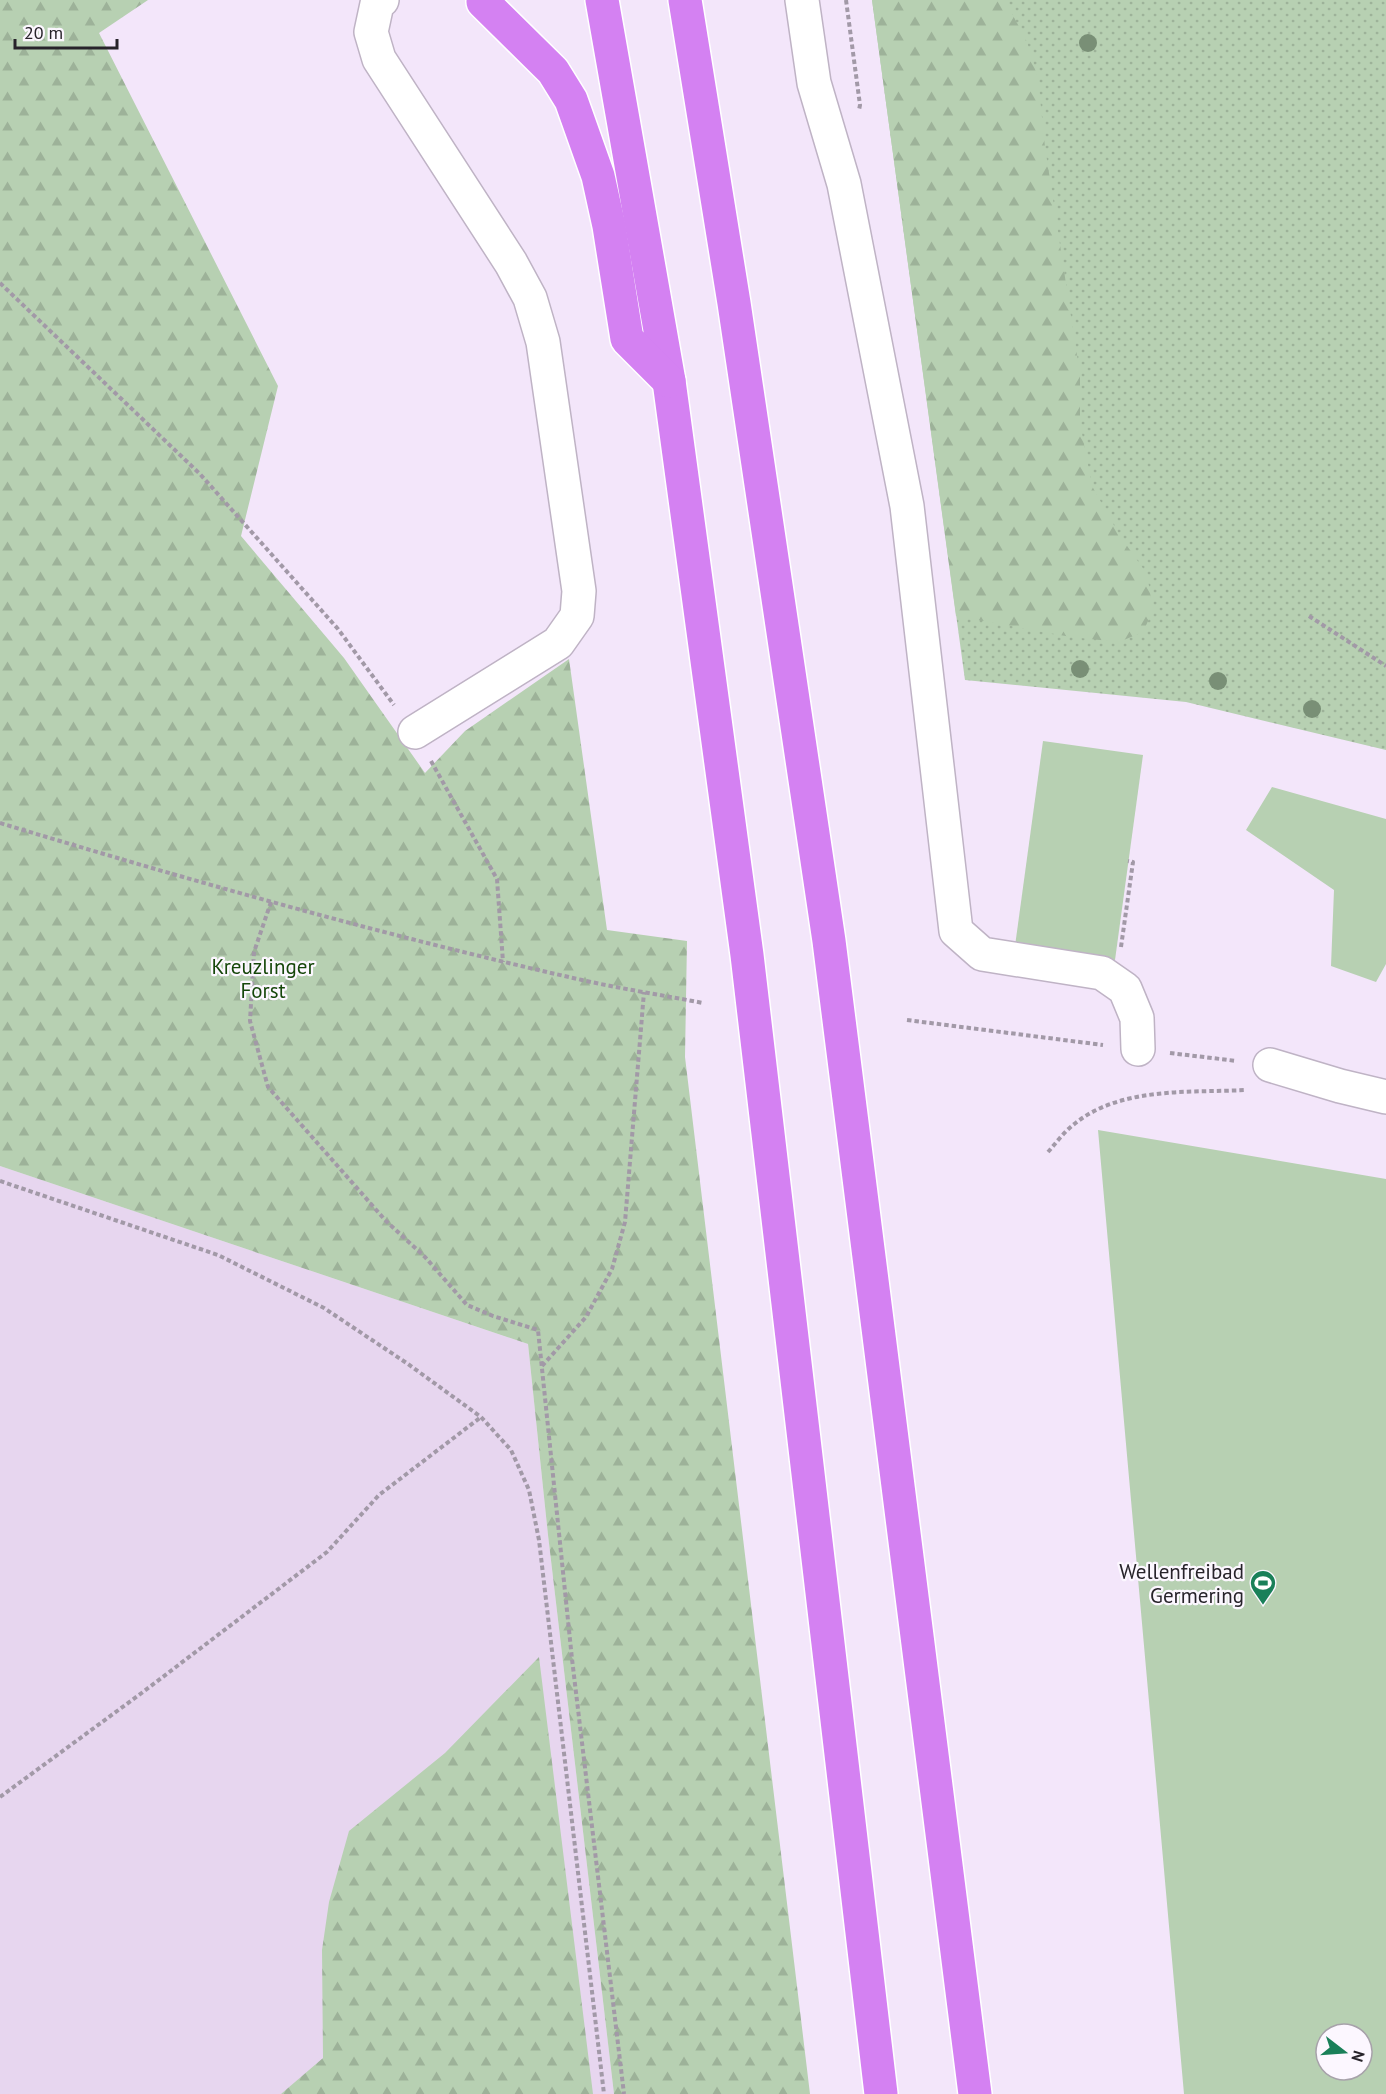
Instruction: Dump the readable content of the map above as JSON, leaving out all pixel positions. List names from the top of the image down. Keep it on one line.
{"parks":["Kreuzlinger Forst"],"places":{"sports":["Wellenfreibad Germering"]},"scale_bar":"20 m","north":"right"}
